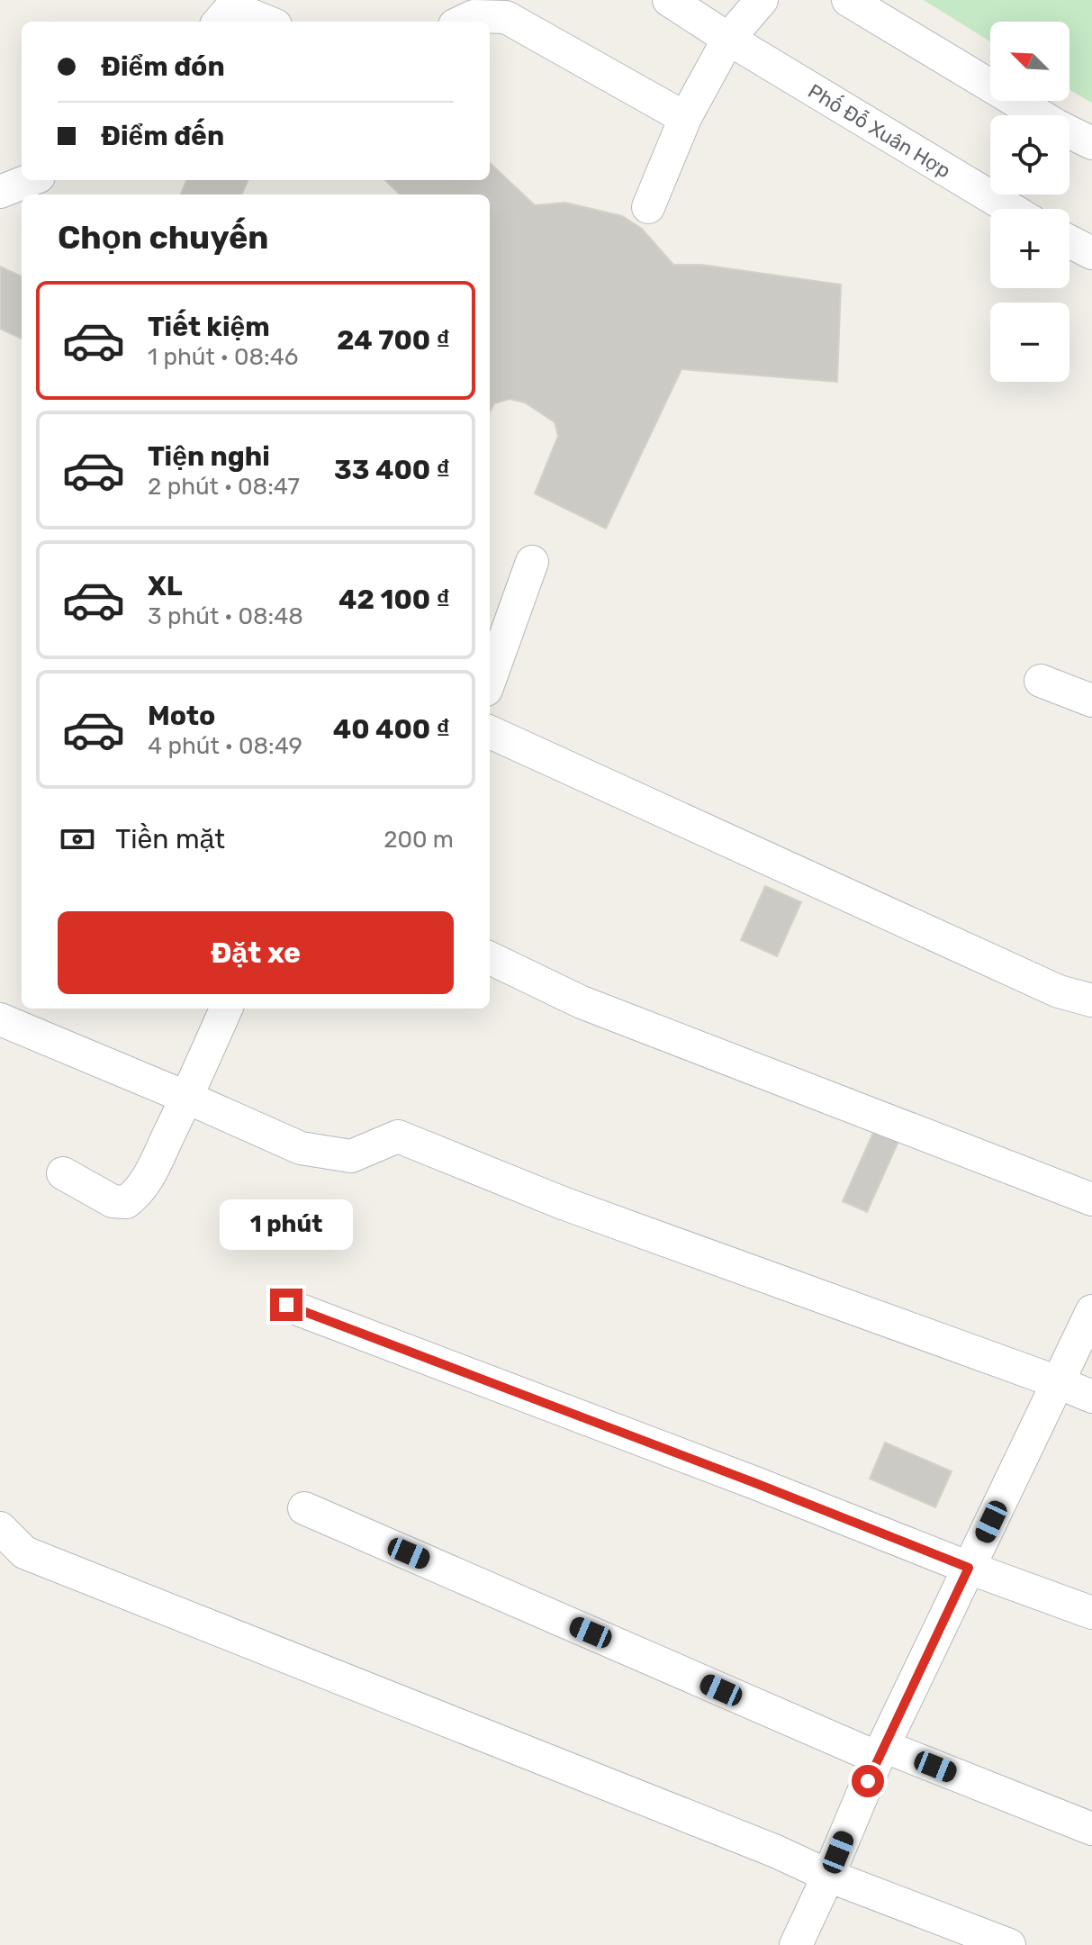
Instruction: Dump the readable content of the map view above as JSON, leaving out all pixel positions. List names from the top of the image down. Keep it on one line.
{"streets":{"street":["Phố Đỗ Xuân Hợp"]},"north":"top left","page":{"map_buttons":["+","−"],"banner":["Điểm đón","Điểm đến"],"heading":"Chọn chuyến","list":[{"name":"Tiết kiệm","note":"1 phút · 08:46","value":"24 700 ₫"},{"name":"Tiện nghi","note":"2 phút · 08:47","value":"33 400 ₫"},{"name":"XL","note":"3 phút · 08:48","value":"42 100 ₫"},{"name":"Moto","note":"4 phút · 08:49","value":"40 400 ₫"}],"pay":["Tiền mặt","200 m"],"buttons":"Đặt xe","bubble":"1 phút"}}
